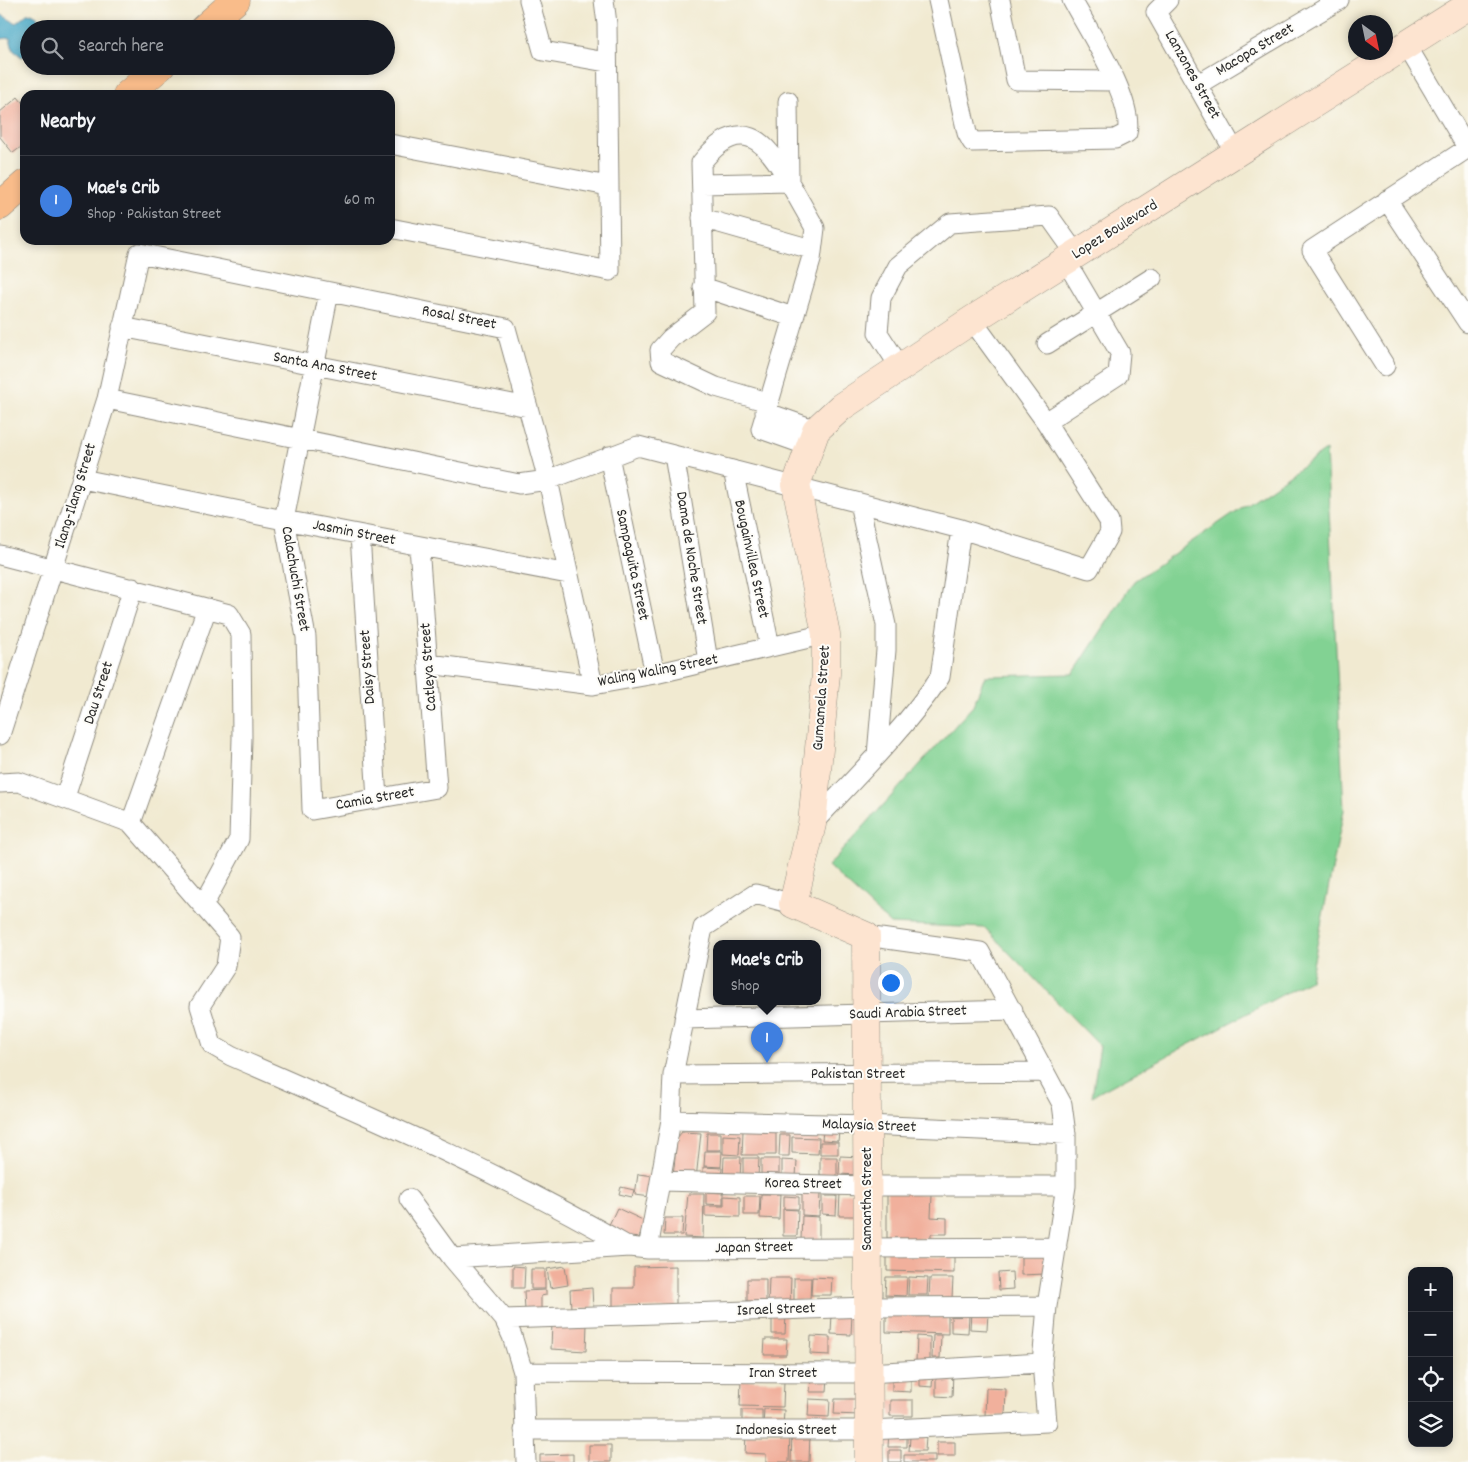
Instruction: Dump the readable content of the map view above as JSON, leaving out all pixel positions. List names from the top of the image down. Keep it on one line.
{"streets":{"street":["Macopa Street","Lanzones Street","Lopez Boulevard","Rosal Street","Santa Ana Street","Ilang-Ilang Street","Jasmin Street","Dama de Noche Street","Bougainvillea Street","Sampaguita Street","Calachuchi Street","Daisy Street","Catleya Street","Waling Waling Street","Dau Street","Gumamela Street","Camia Street","Saudi Arabia Street","Pakistan Street","Malaysia Street","Korea Street","Samantha Street","Japan Street","Israel Street","Iran Street","Indonesia Street"]},"crossings":[["Macopa Street","Lanzones Street"],["Lanzones Street","Lopez Boulevard"],["Lopez Boulevard","Gumamela Street"],["Rosal Street","Santa Ana Street"],["Rosal Street","Ilang-Ilang Street"],["Rosal Street","Jasmin Street"],["Rosal Street","Calachuchi Street"],["Rosal Street","Waling Waling Street"],["Santa Ana Street","Ilang-Ilang Street"],["Santa Ana Street","Calachuchi Street"],["Ilang-Ilang Street","Jasmin Street"],["Jasmin Street","Calachuchi Street"],["Jasmin Street","Daisy Street"],["Jasmin Street","Catleya Street"],["Dama de Noche Street","Waling Waling Street"],["Bougainvillea Street","Waling Waling Street"],["Sampaguita Street","Waling Waling Street"],["Calachuchi Street","Camia Street"],["Daisy Street","Camia Street"],["Catleya Street","Waling Waling Street"],["Catleya Street","Camia Street"],["Waling Waling Street","Gumamela Street"],["Saudi Arabia Street","Samantha Street"],["Pakistan Street","Samantha Street"],["Malaysia Street","Samantha Street"],["Korea Street","Samantha Street"],["Samantha Street","Japan Street"],["Samantha Street","Israel Street"],["Samantha Street","Iran Street"],["Samantha Street","Indonesia Street"],["Iran Street","Indonesia Street"]],"north":"bottom right","page":{"search":"Search here","heading":"Nearby","list":[{"mark":"1","name":"Mae's Crib","note":"Shop · Pakistan Street","value":"60 m"}],"popup":["Mae's Crib","Shop"],"pins":"1","map_buttons":["+","−"]}}
